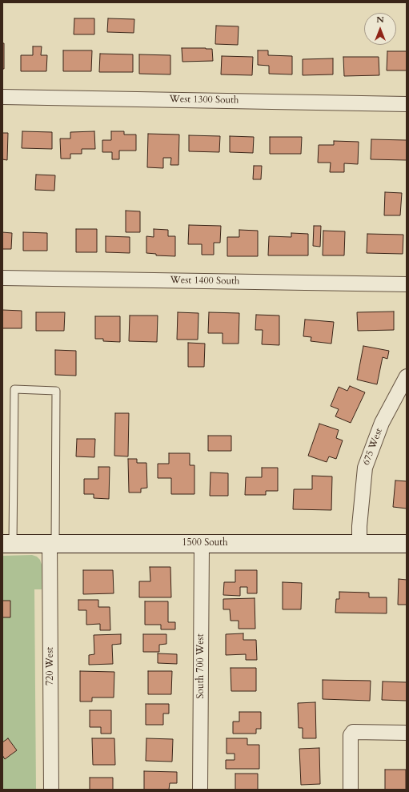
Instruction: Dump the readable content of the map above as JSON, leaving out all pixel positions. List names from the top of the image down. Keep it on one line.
{"streets":{"street":["West 1300 South","West 1400 South","675 West","1500 South","720 West","South 700 West"]},"crossings":[["675 West","1500 South"],["1500 South","720 West"],["1500 South","South 700 West"]],"north":"top"}
